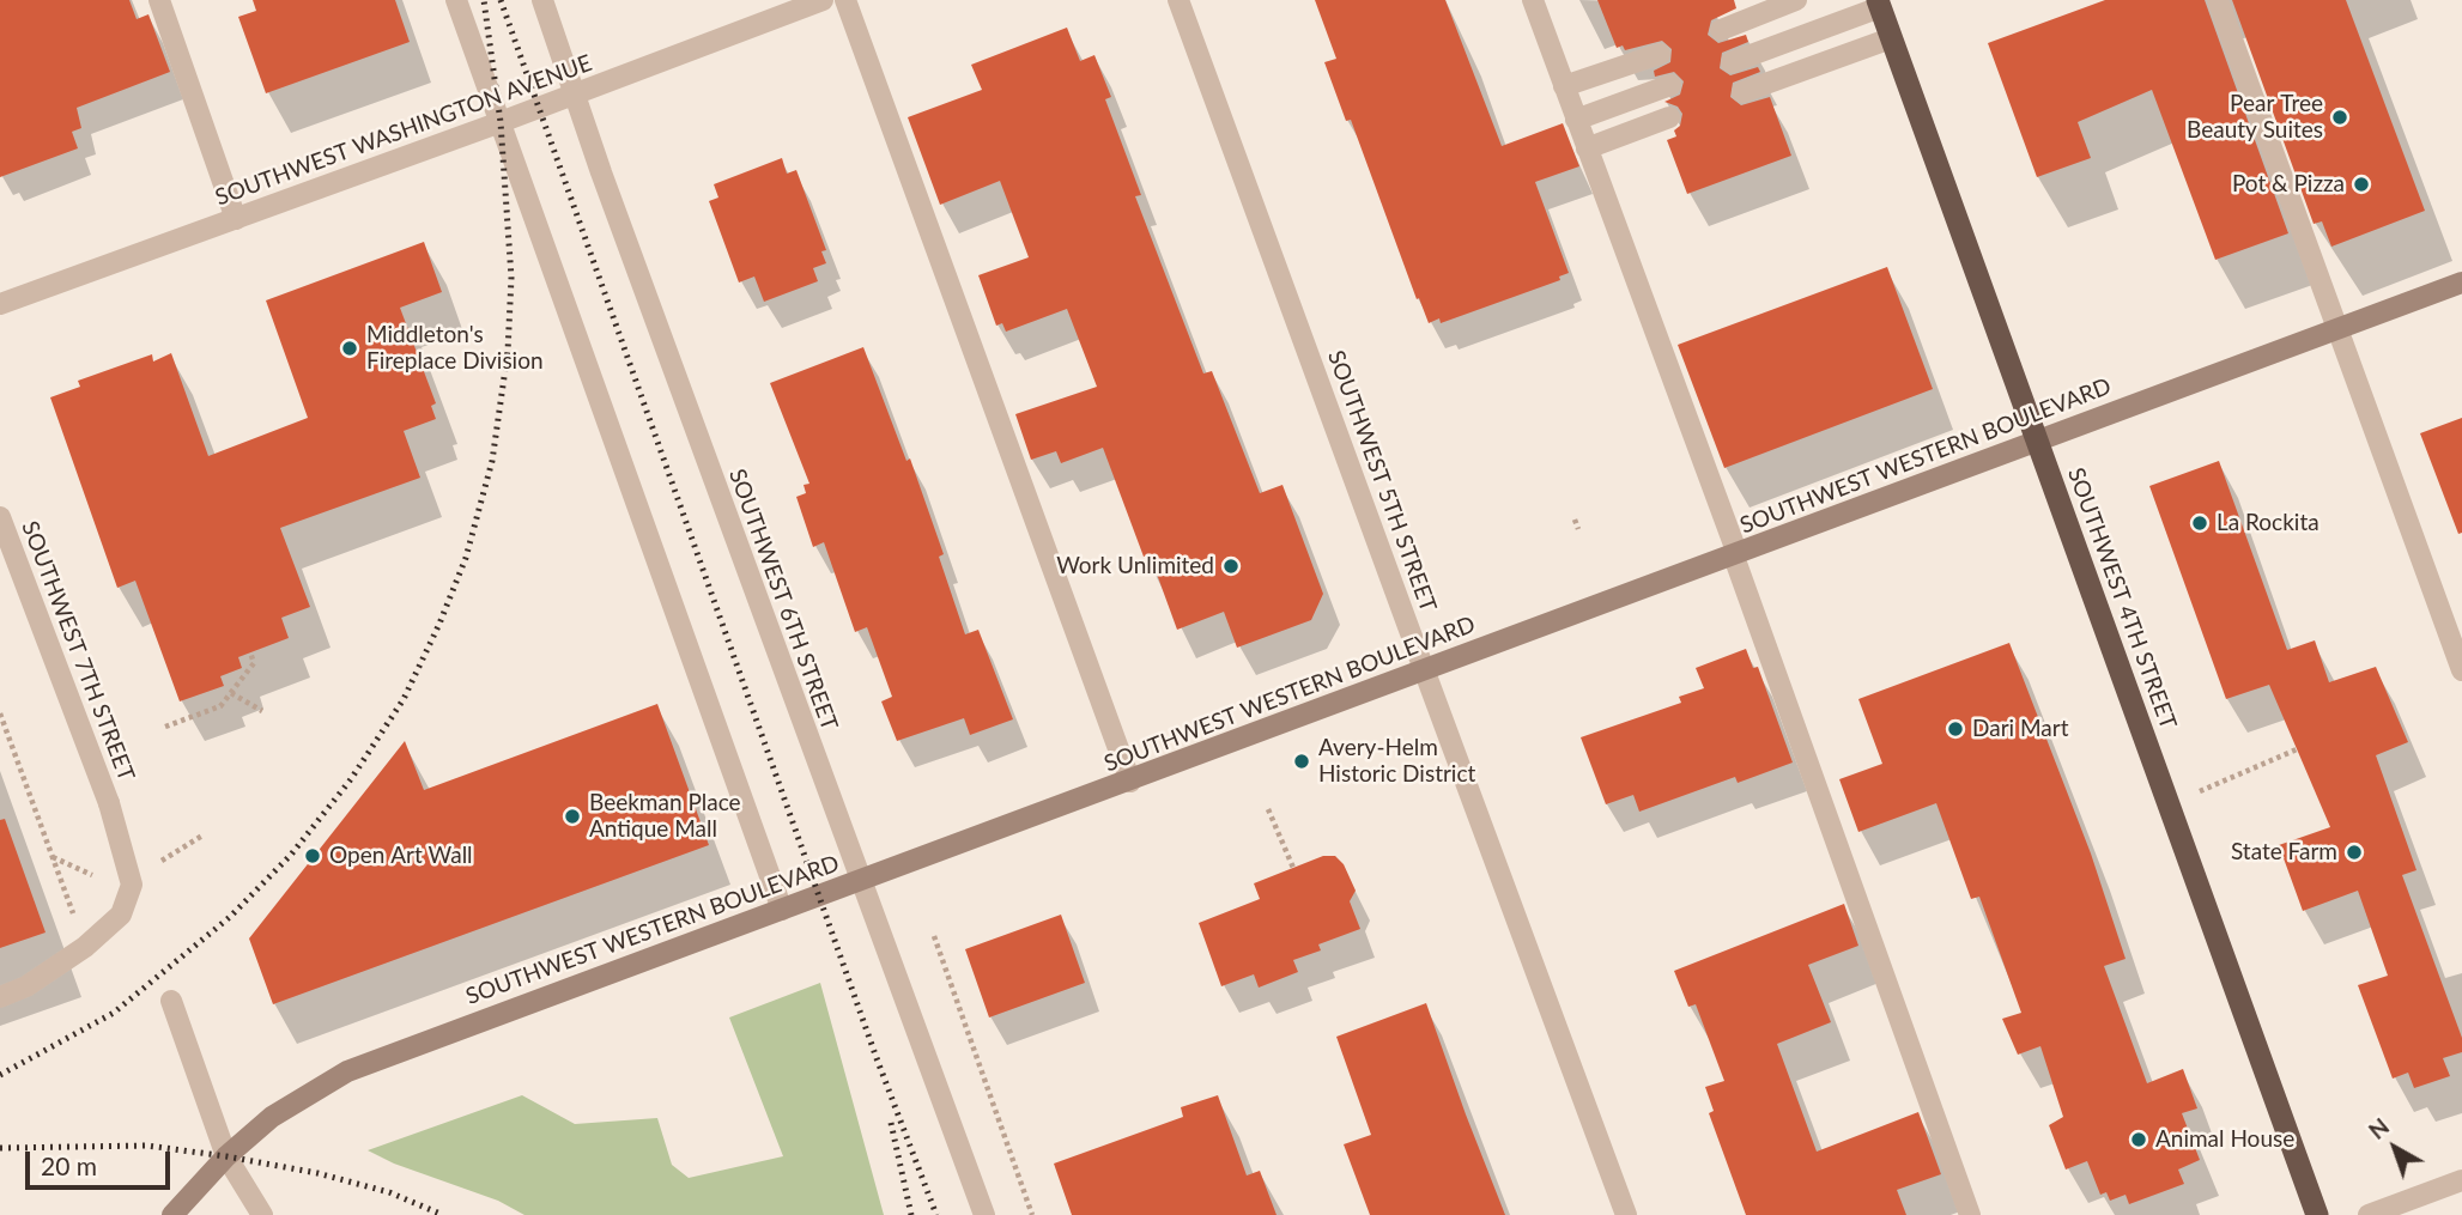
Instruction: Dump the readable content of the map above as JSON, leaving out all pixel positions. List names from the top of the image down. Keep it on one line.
{"streets":{"highway":["SOUTHWEST 4TH STREET"],"main road":["SOUTHWEST WESTERN BOULEVARD"],"street":["SOUTHWEST WASHINGTON AVENUE","SOUTHWEST 5TH STREET","SOUTHWEST 6TH STREET","SOUTHWEST 7TH STREET"]},"crossings":[["SOUTHWEST WASHINGTON AVENUE","SOUTHWEST 6TH STREET"],["SOUTHWEST WESTERN BOULEVARD","SOUTHWEST 5TH STREET"],["SOUTHWEST WESTERN BOULEVARD","SOUTHWEST 4TH STREET"],["SOUTHWEST WESTERN BOULEVARD","SOUTHWEST 6TH STREET"]],"places":["Pear Tree Beauty Suites","Pot & Pizza","Middleton's Fireplace Division","La Rockita","Work Unlimited","Dari Mart","Avery-Helm Historic District","Beekman Place Antique Mall","State Farm","Open Art Wall","Animal House"],"scale_bar":"20 m","north":"top left"}
